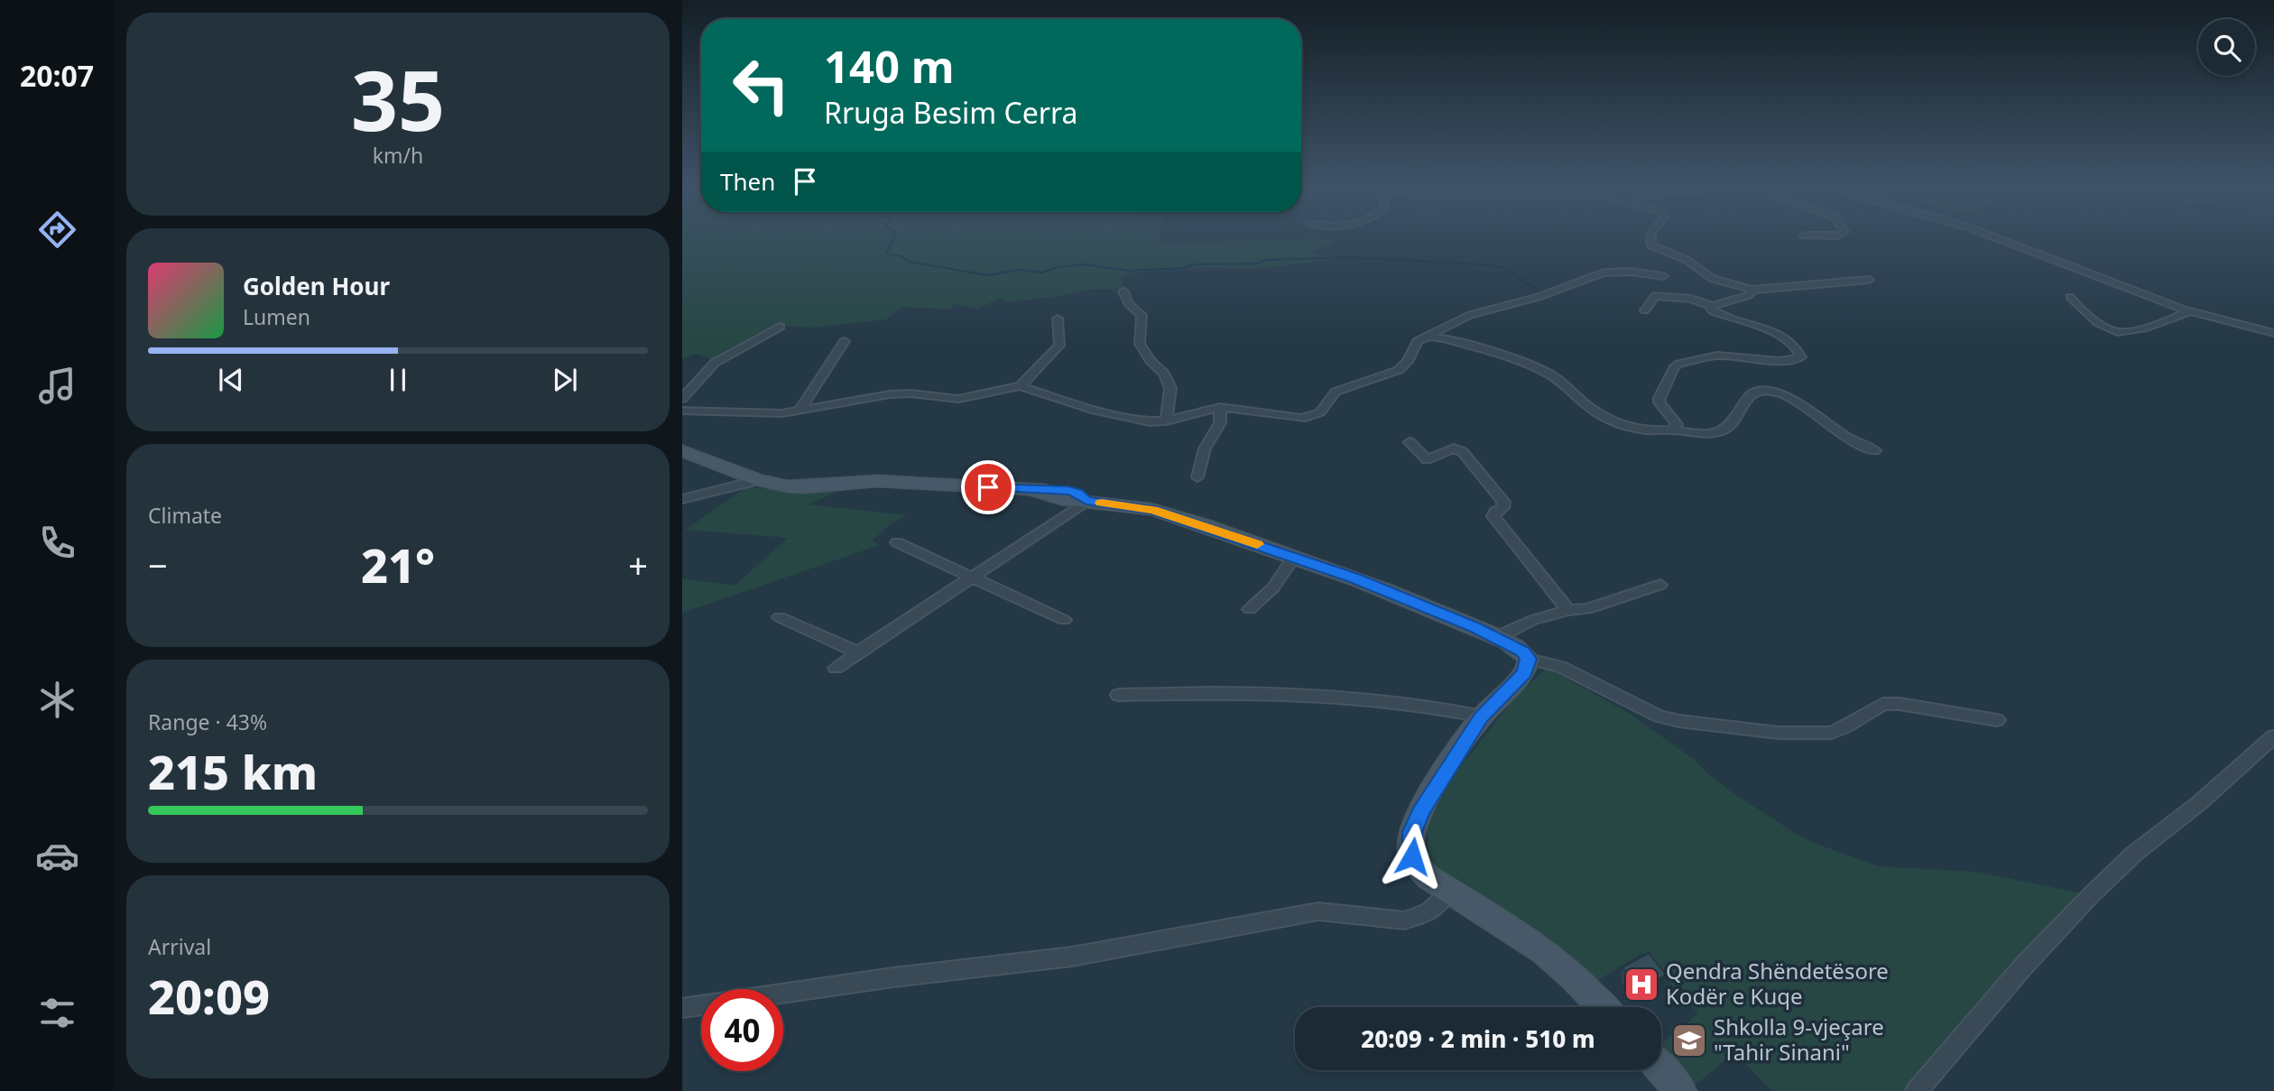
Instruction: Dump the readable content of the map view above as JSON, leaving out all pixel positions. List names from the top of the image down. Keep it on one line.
{"places":{"hospital":["Qendra Shëndetësore Kodër e Kuqe"],"school or university":["Shkolla 9-vjeçare \"Tahir Sinani\""]},"page":{"tabs":"20:07","tile":[["35","km/h"],"Climate",["Range · 43%","215 km"],["Arrival","20:09"]],"turn":["140 m","Rruga Besim Cerra"],"then":"Then","song":["Golden Hour","Lumen"],"heat":["−","21°","+"],"limit":"40","trip":"20:09 · 2 min · 510 m"}}
